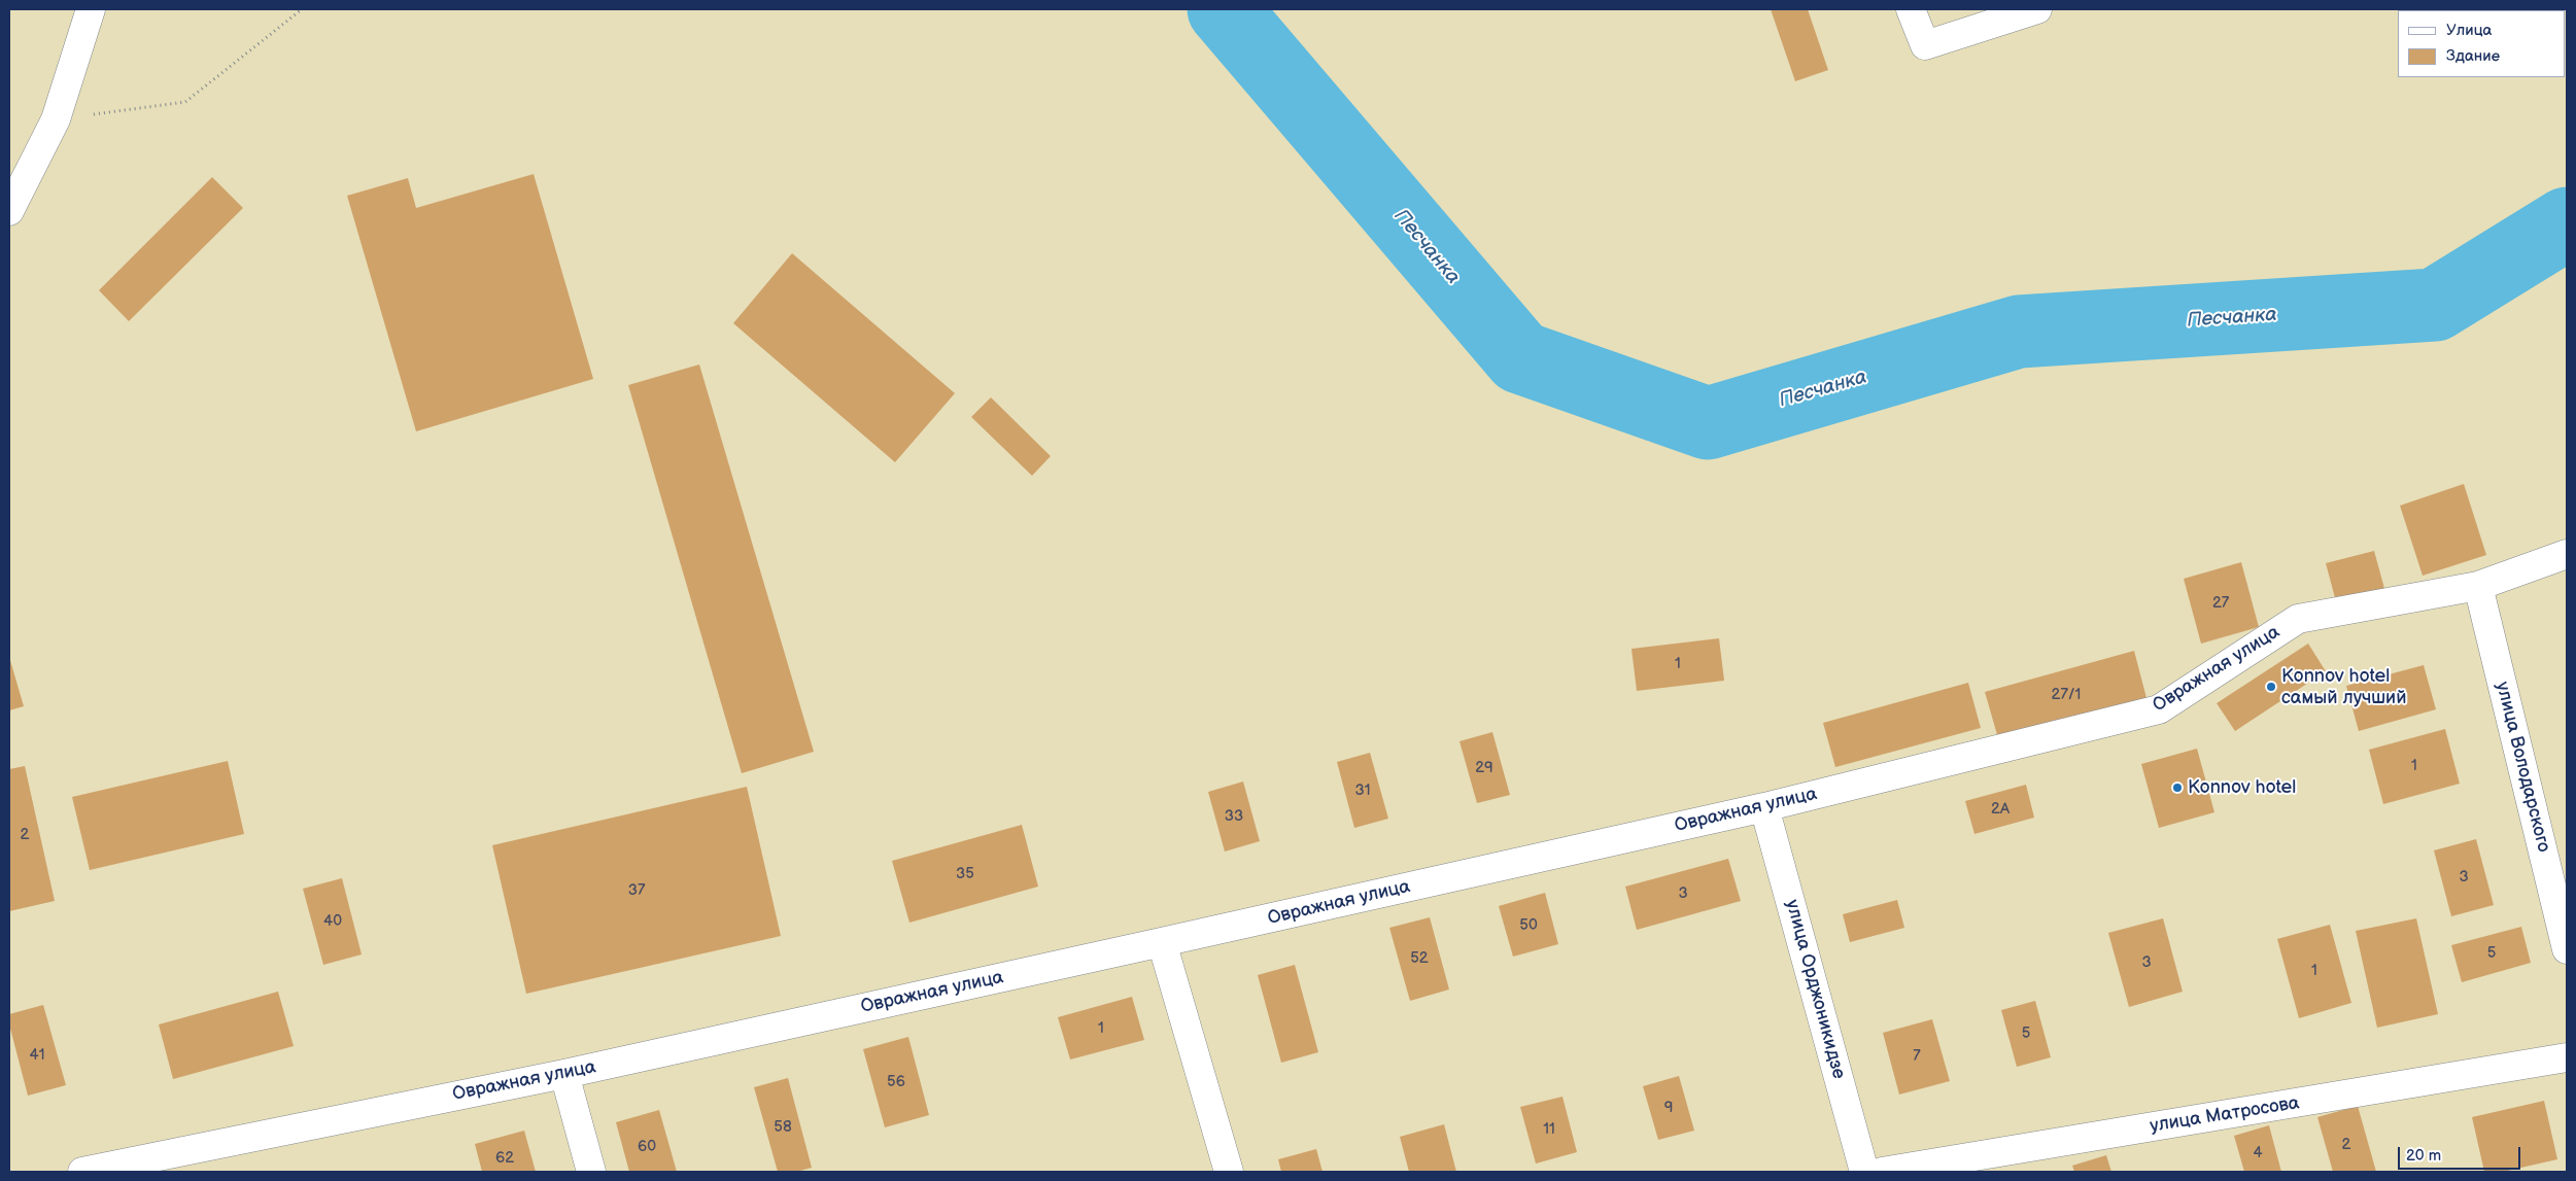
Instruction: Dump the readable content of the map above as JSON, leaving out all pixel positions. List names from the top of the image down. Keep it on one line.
{"streets":{"street":["Овражная улица","улица Володарского","улица Орджоникидзе","улица Матросова"]},"crossings":[["Овражная улица","улица Володарского"],["Овражная улица","улица Орджоникидзе"]],"water":["Песчанка"],"places":["Konnov hotel самый лучший","Konnov hotel"],"house_numbers":["27","1","27/1","1","29","31","2А","33","2","35","3","37","3","40","50","5","52","3","1","1","5","41","7","56","9","58","11","2","60","4","62"],"legend":["Улица","Здание"],"scale_bar":"20 m"}
